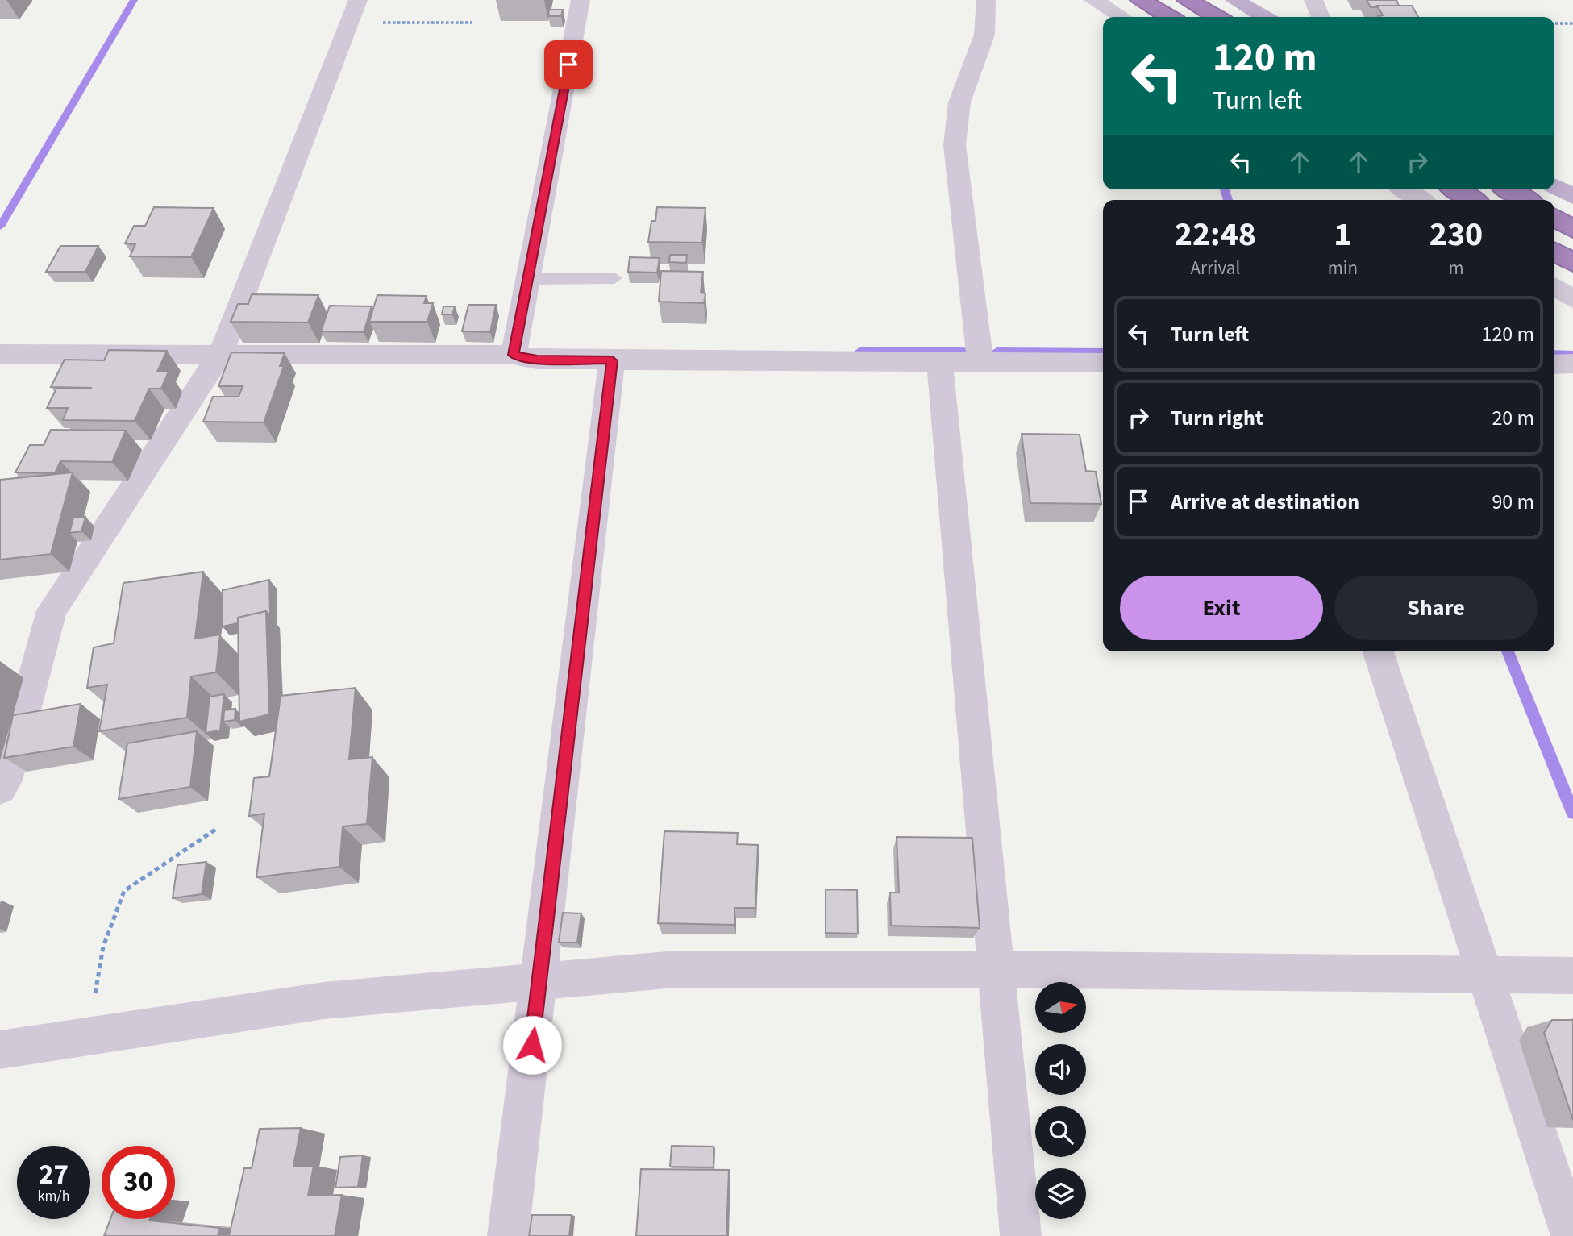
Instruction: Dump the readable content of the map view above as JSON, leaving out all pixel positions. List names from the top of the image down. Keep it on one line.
{"north":"right","page":{"turn":["120 m","Turn left"],"eta":["22:48","Arrival","1","min","230","m"],"list":[{"name":"Turn left","value":"120 m"},{"name":"Turn right","value":"20 m"},{"name":"Arrive at destination","value":"90 m"}],"buttons":["Exit","Share"],"speed":"27 km/h","limit":"30"}}
